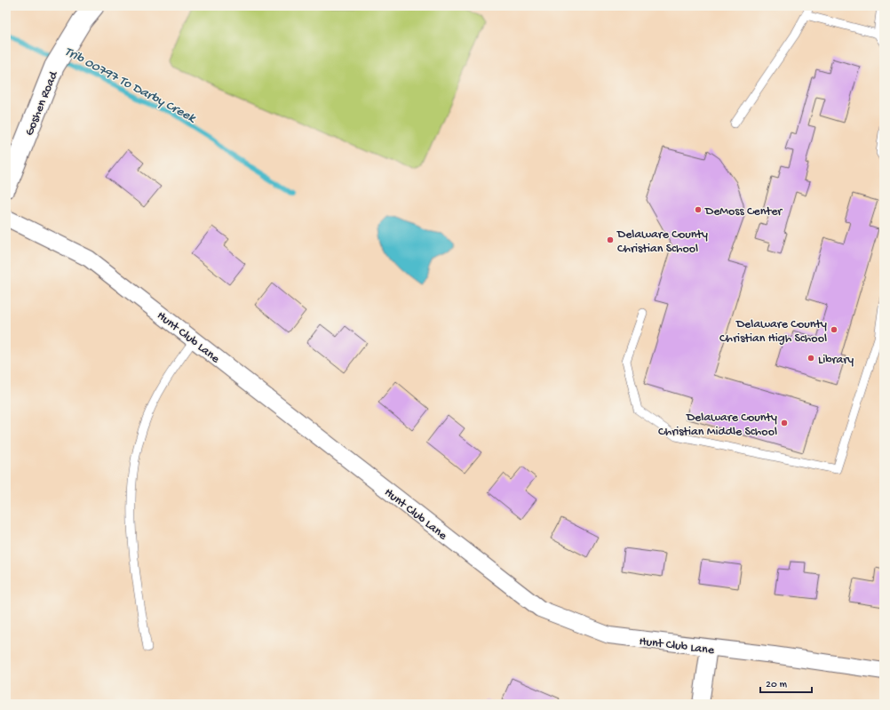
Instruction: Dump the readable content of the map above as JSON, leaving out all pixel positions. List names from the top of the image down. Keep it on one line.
{"streets":{"street":["Goshen Road","Hunt Club Lane"]},"water":["Trib 00797 To Darby Creek"],"places":["DeMoss Center","Delaware County Christian School","Delaware County Christian High School","Library","Delaware County Christian Middle School"],"scale_bar":"20 m"}
